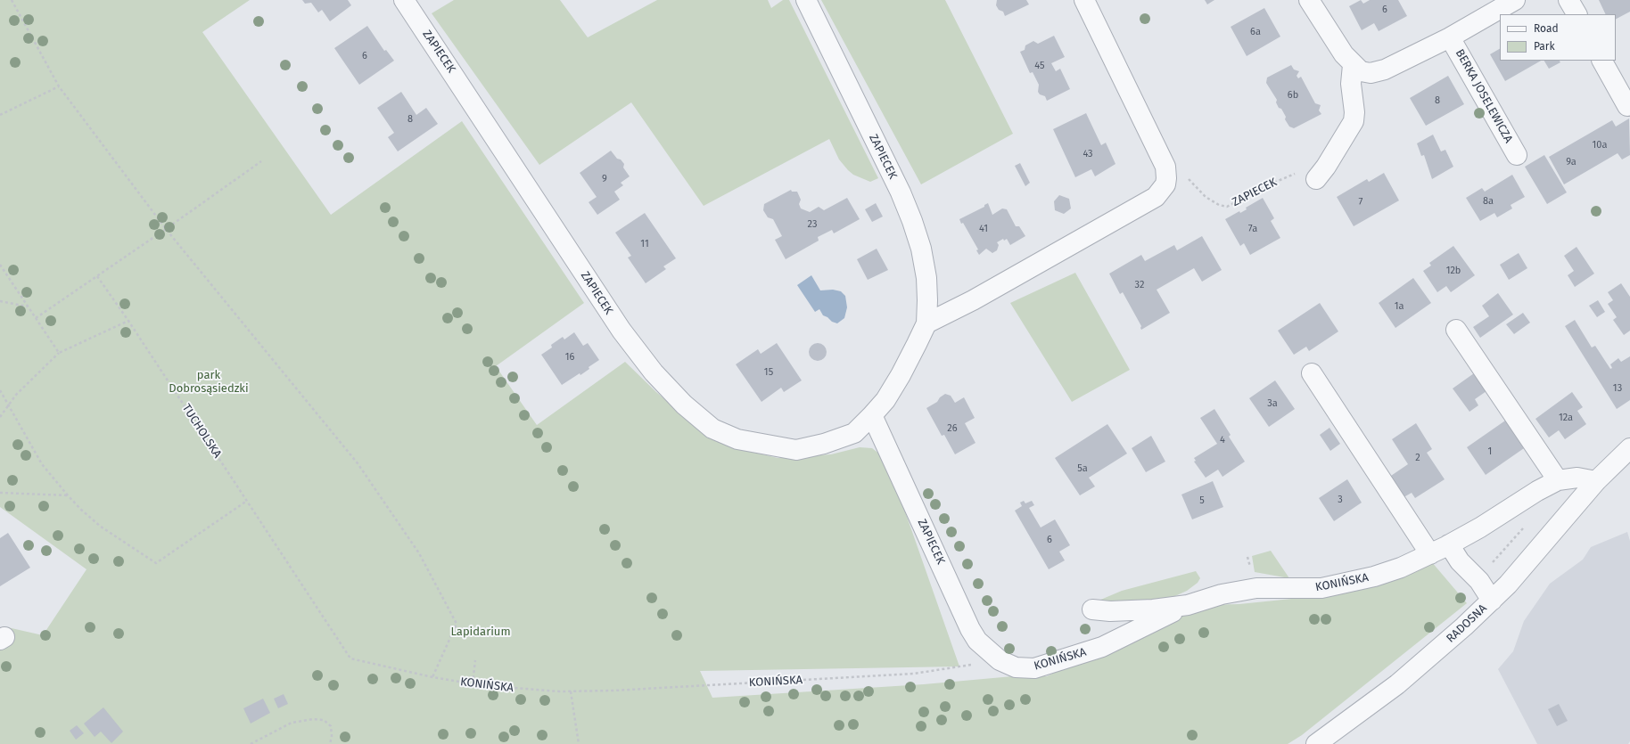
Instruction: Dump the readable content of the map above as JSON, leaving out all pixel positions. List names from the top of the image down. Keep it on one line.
{"streets":{"street":["ZAPIECEK","BERKA JOSELEWICZA","KONIŃSKA","RADOSNA"],"path":["TUCHOLSKA"]},"crossings":[["ZAPIECEK","KONIŃSKA"],["TUCHOLSKA","KONIŃSKA"],["KONIŃSKA","RADOSNA"]],"parks":["park Dobrosąsiedzki","Lapidarium"],"house_numbers":["6","6a","6","45","6b","8","8","10a","43","9a","9","8a","7","23","41","7a","11","12b","32","1a","16","15","13","3a","12a","26","4","1","2","5a","3","5","6"],"legend":["Road","Park"]}
